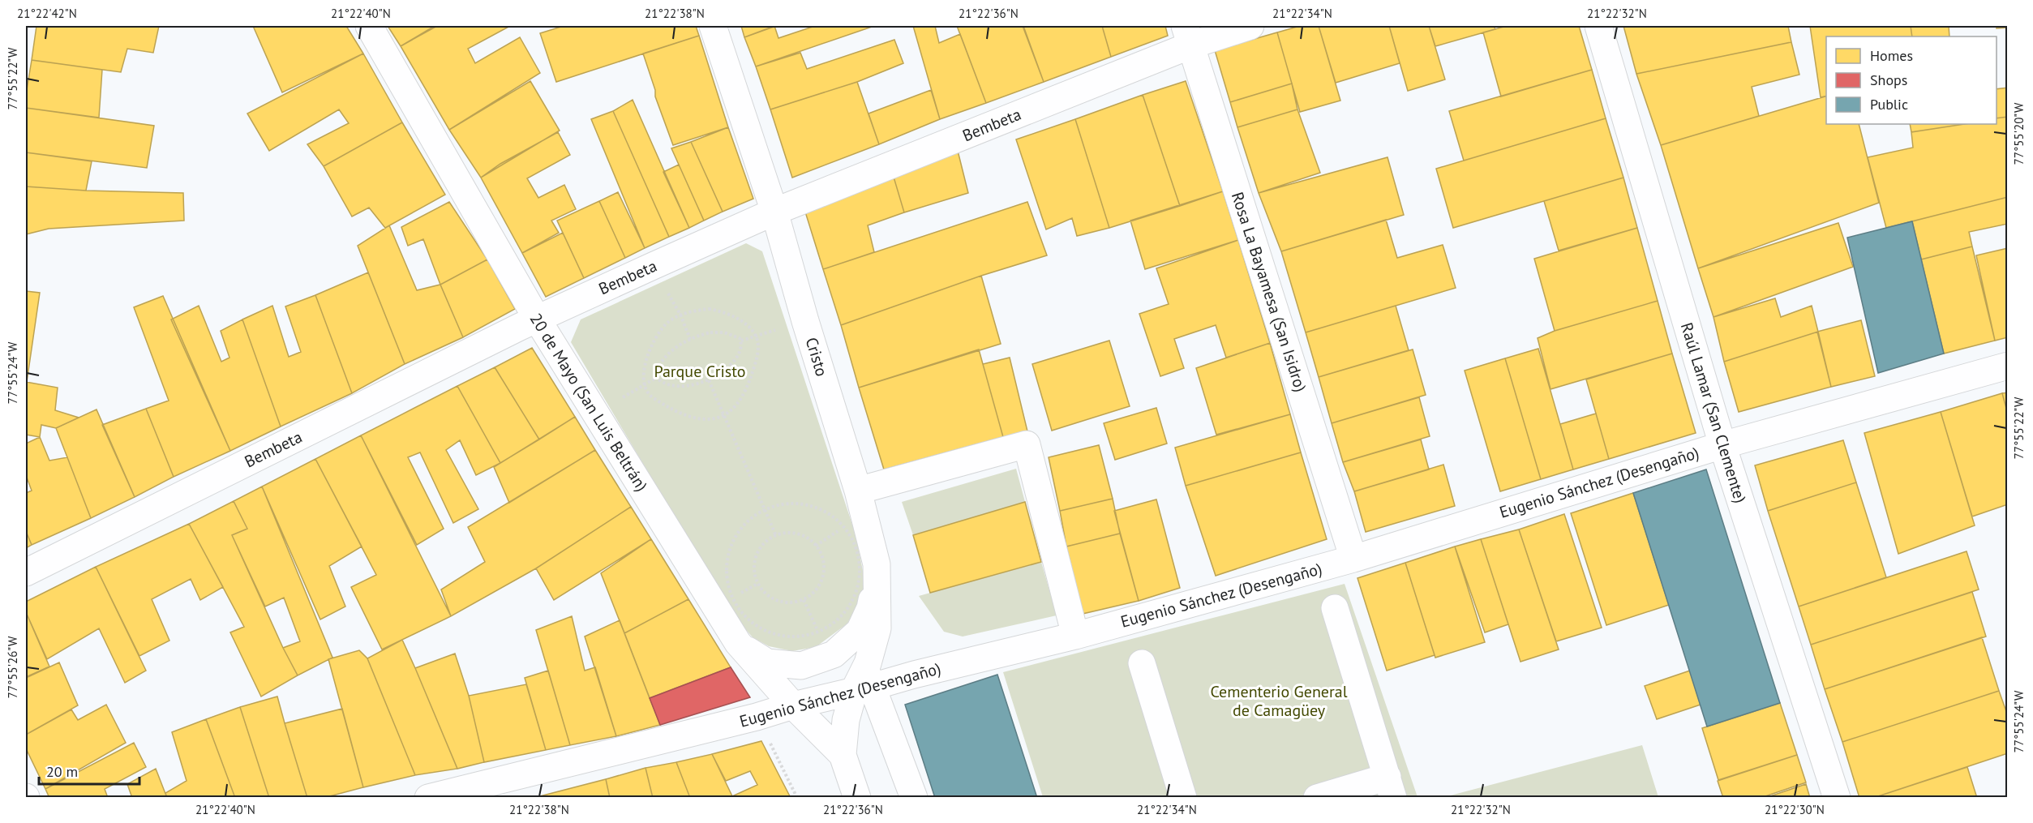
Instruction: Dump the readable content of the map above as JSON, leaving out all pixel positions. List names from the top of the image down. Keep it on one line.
{"streets":{"street":["Bembeta","Rosa La Bayamesa (San Isidro)","Cristo","20 de Mayo (San Luis Beltrán)","Raúl Lamar (San Clemente)","Eugenio Sánchez (Desengaño)"]},"crossings":[["Bembeta","Rosa La Bayamesa (San Isidro)"],["Bembeta","Cristo"],["Bembeta","20 de Mayo (San Luis Beltrán)"],["Rosa La Bayamesa (San Isidro)","Eugenio Sánchez (Desengaño)"],["Cristo","20 de Mayo (San Luis Beltrán)"],["Cristo","Eugenio Sánchez (Desengaño)"],["20 de Mayo (San Luis Beltrán)","Eugenio Sánchez (Desengaño)"],["Raúl Lamar (San Clemente)","Eugenio Sánchez (Desengaño)"]],"parks":["Parque Cristo","Cementerio General de Camagüey"],"legend":["Homes","Shops","Public"],"scale_bar":"20 m","coordinates":["21°22'42\"N","21°22'40\"N","21°22'38\"N","21°22'36\"N","21°22'34\"N","21°22'32\"N","77°55'22\"W","77°55'20\"W","77°55'24\"W","77°55'26\"W","21°22'30\"N"]}
